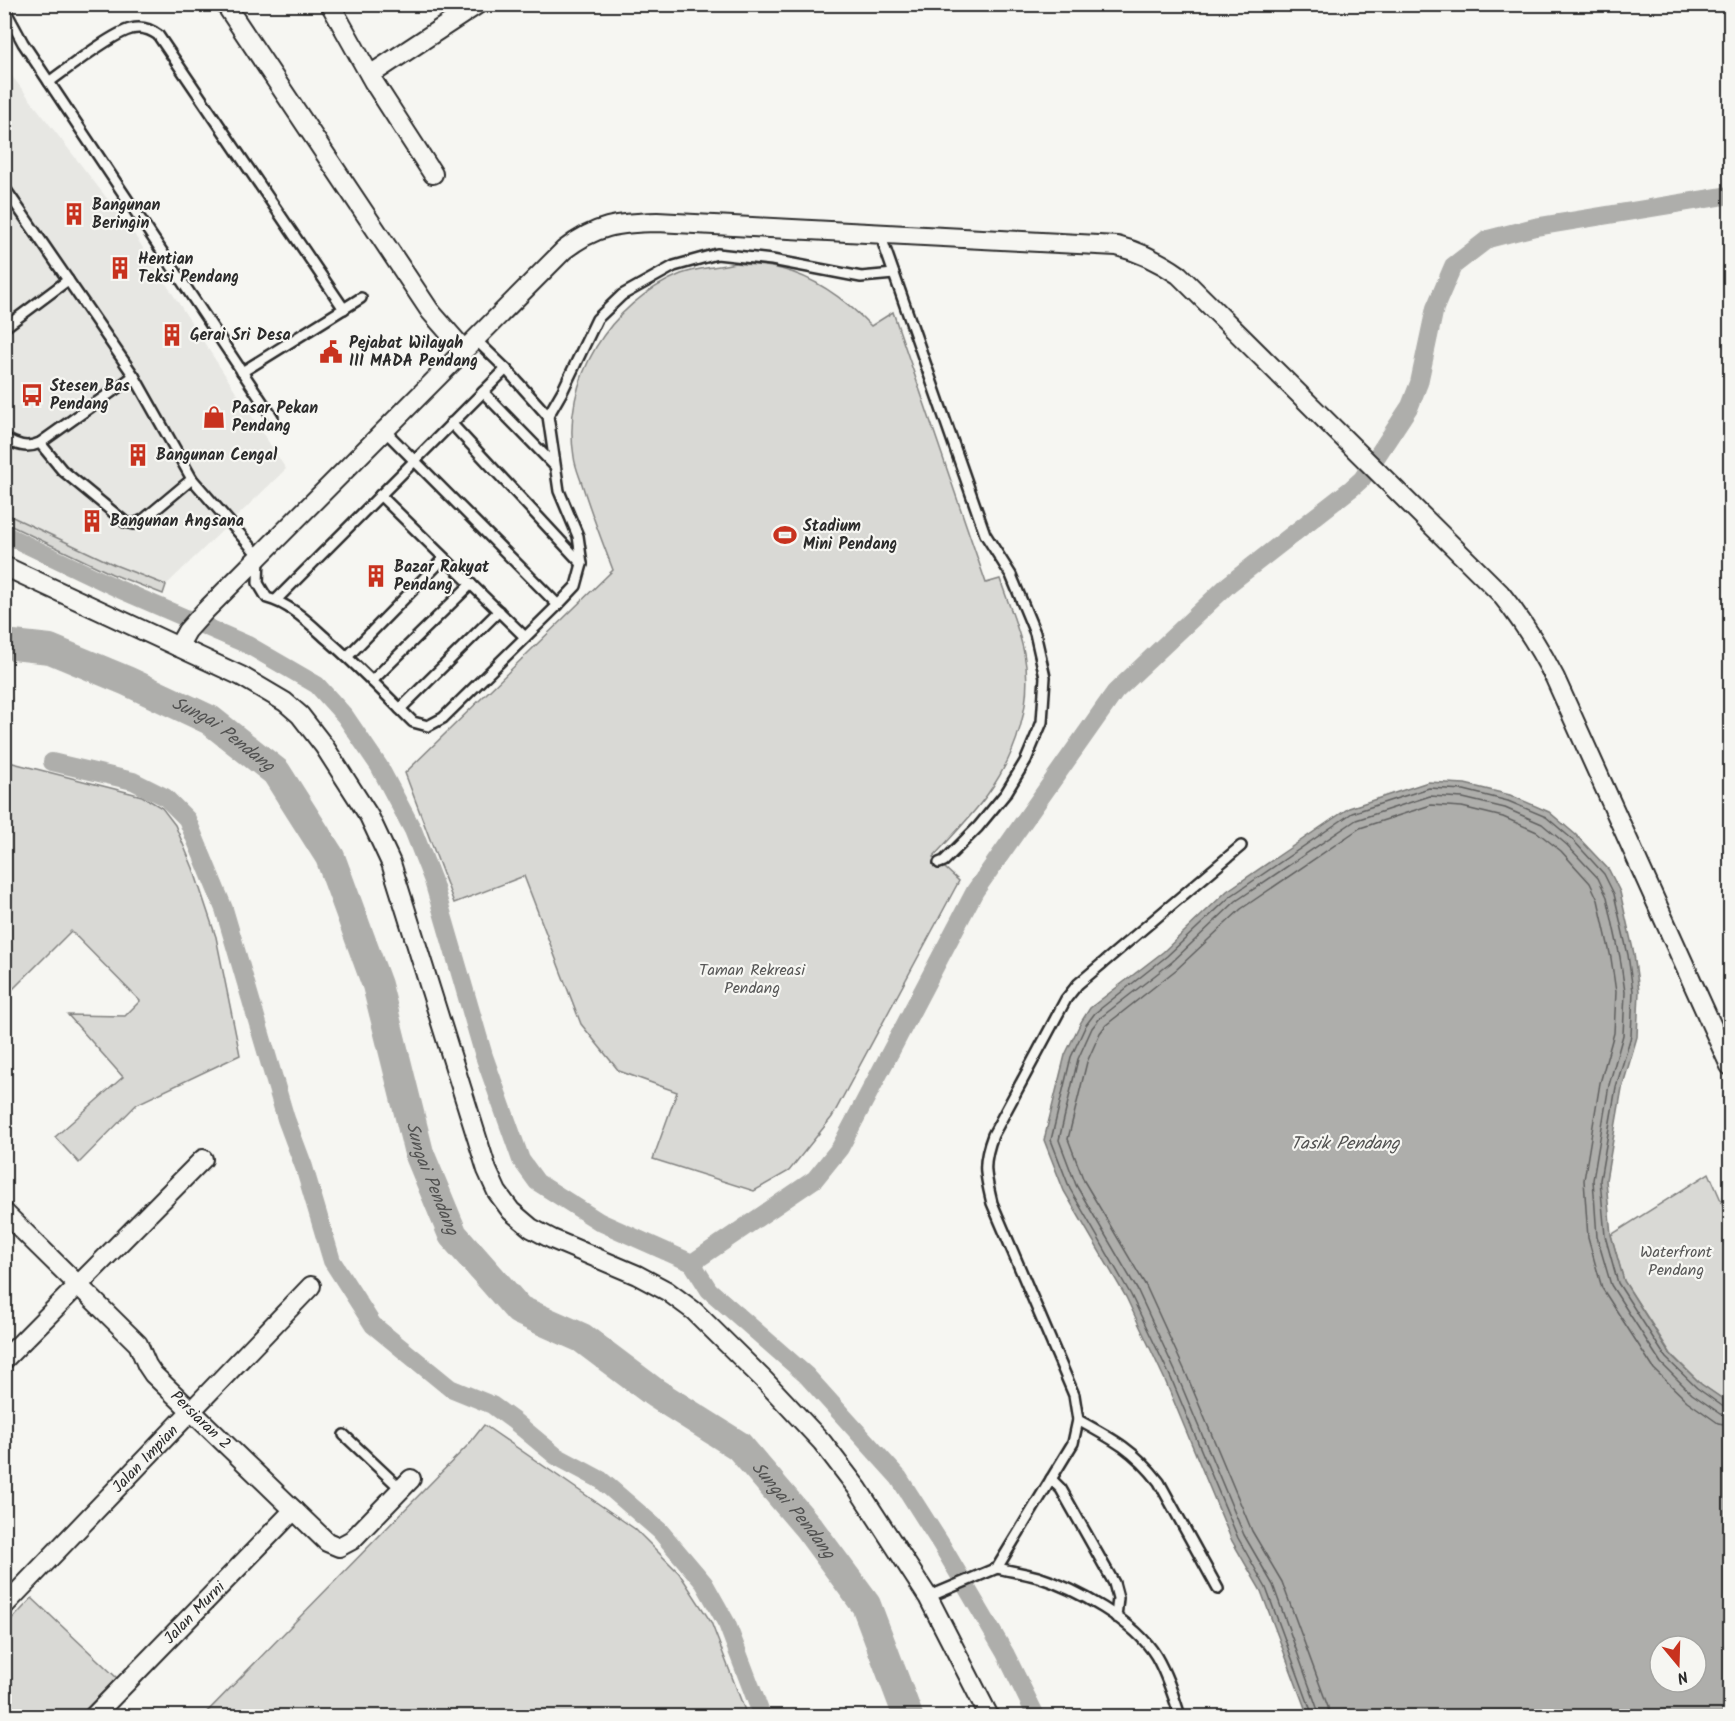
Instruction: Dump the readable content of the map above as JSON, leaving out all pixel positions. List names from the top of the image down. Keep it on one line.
{"streets":{"street":["Persiaran 2","Jalan Impian","Jalan Murni"]},"crossings":[["Persiaran 2","Jalan Impian"],["Persiaran 2","Jalan Murni"]],"water":["Sungai Pendang","Tasik Pendang"],"parks":["Taman Rekreasi Pendang","Waterfront Pendang"],"places":{"building":["Bangunan Beringin","Hentian Teksi Pendang","Gerai Sri Desa","Bangunan Cengal","Bangunan Angsana","Bazar Rakyat Pendang"],"public building":["Pejabat Wilayah III MADA Pendang"],"bus stop":["Stesen Bas Pendang"],"shop":["Pasar Pekan Pendang"],"sports":["Stadium Mini Pendang"]},"north":"bottom"}
